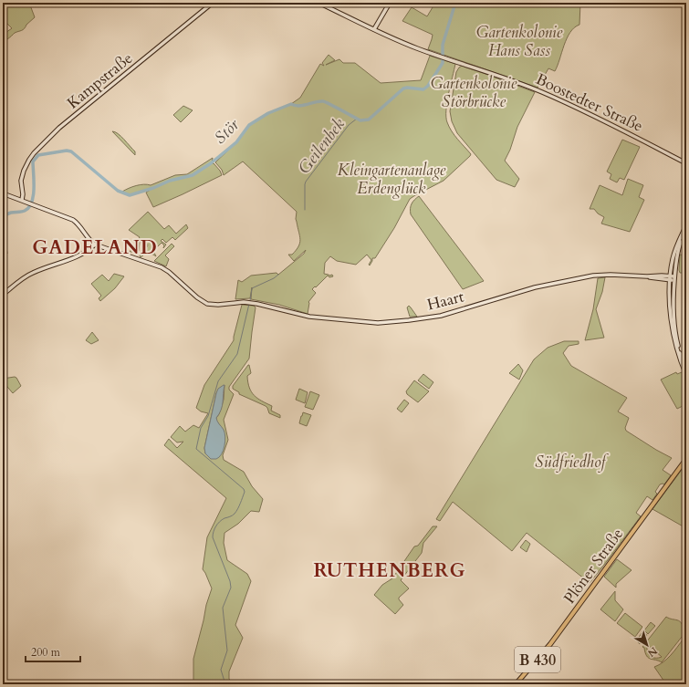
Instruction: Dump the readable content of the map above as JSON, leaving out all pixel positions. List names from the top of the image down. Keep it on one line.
{"streets":{"main road":["Kampstraße","Boostedter Straße","Haart","Plöner Straße","B 430"]},"districts":["GADELAND","RUTHENBERG"],"water":["Stör","Geilenbek"],"parks":["Gartenkolonie Hans Sass","Gartenkolonie Störbrücke","Kleingartenanlage Erdenglück","Südfriedhof"],"scale_bar":"200 m","north":"bottom right"}
